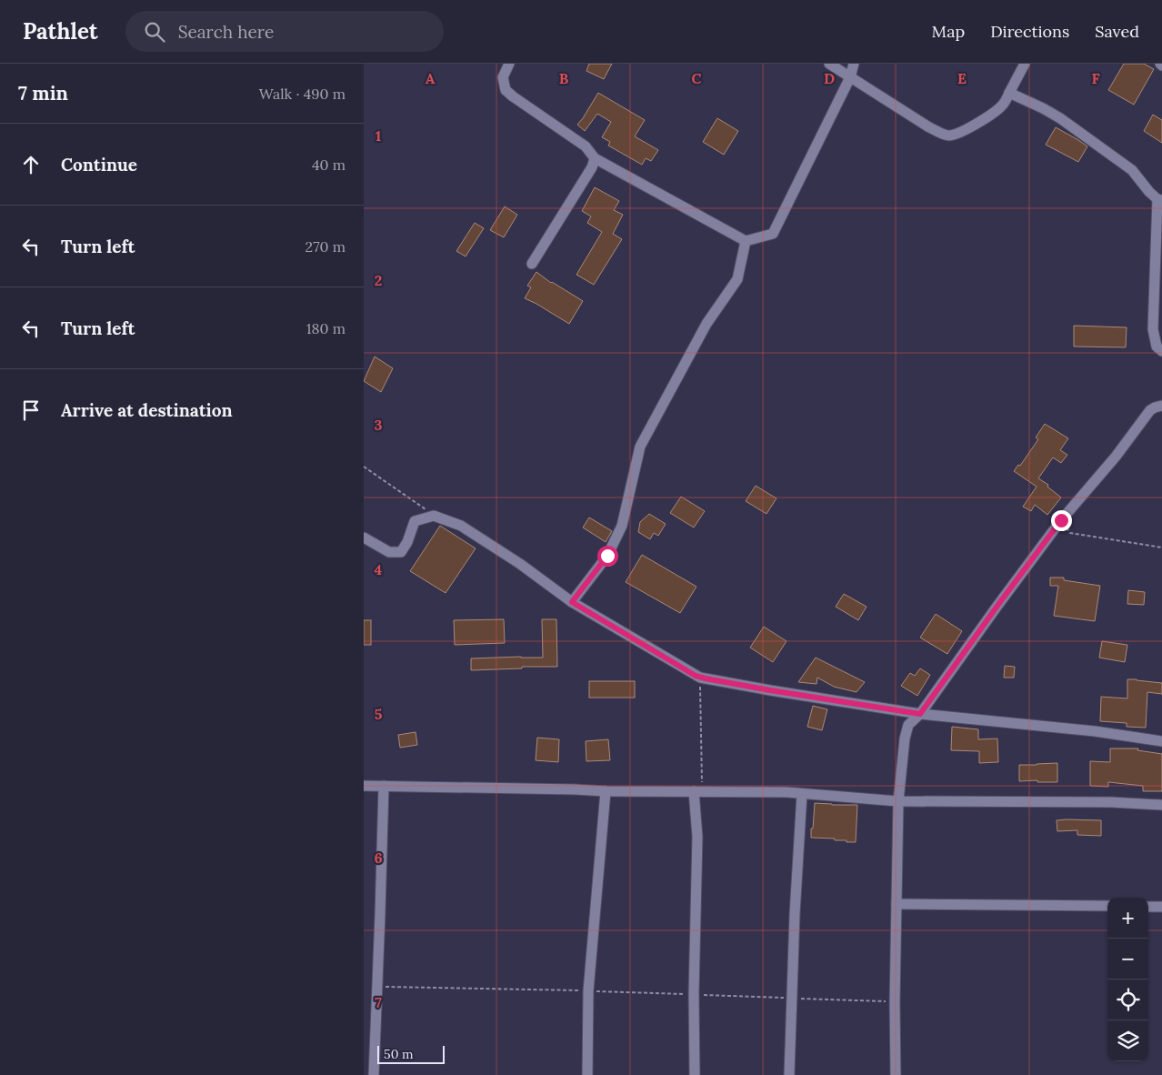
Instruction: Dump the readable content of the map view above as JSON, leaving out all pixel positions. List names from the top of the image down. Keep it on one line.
{"scale_bar":"50 m","page":{"header":"Pathlet","search":"Search here","nav":["Map","Directions","Saved"],"heading":["7 min","Walk · 490 m"],"list":[["Continue","40 m"],["Turn left","270 m"],["Turn left","180 m"],"Arrive at destination"],"map_buttons":["+","−"],"scale":"50 m"},"grid":{"columns":["A","B","C","D","E","F"],"rows":["1","2","3","4","5","6","7"]}}
